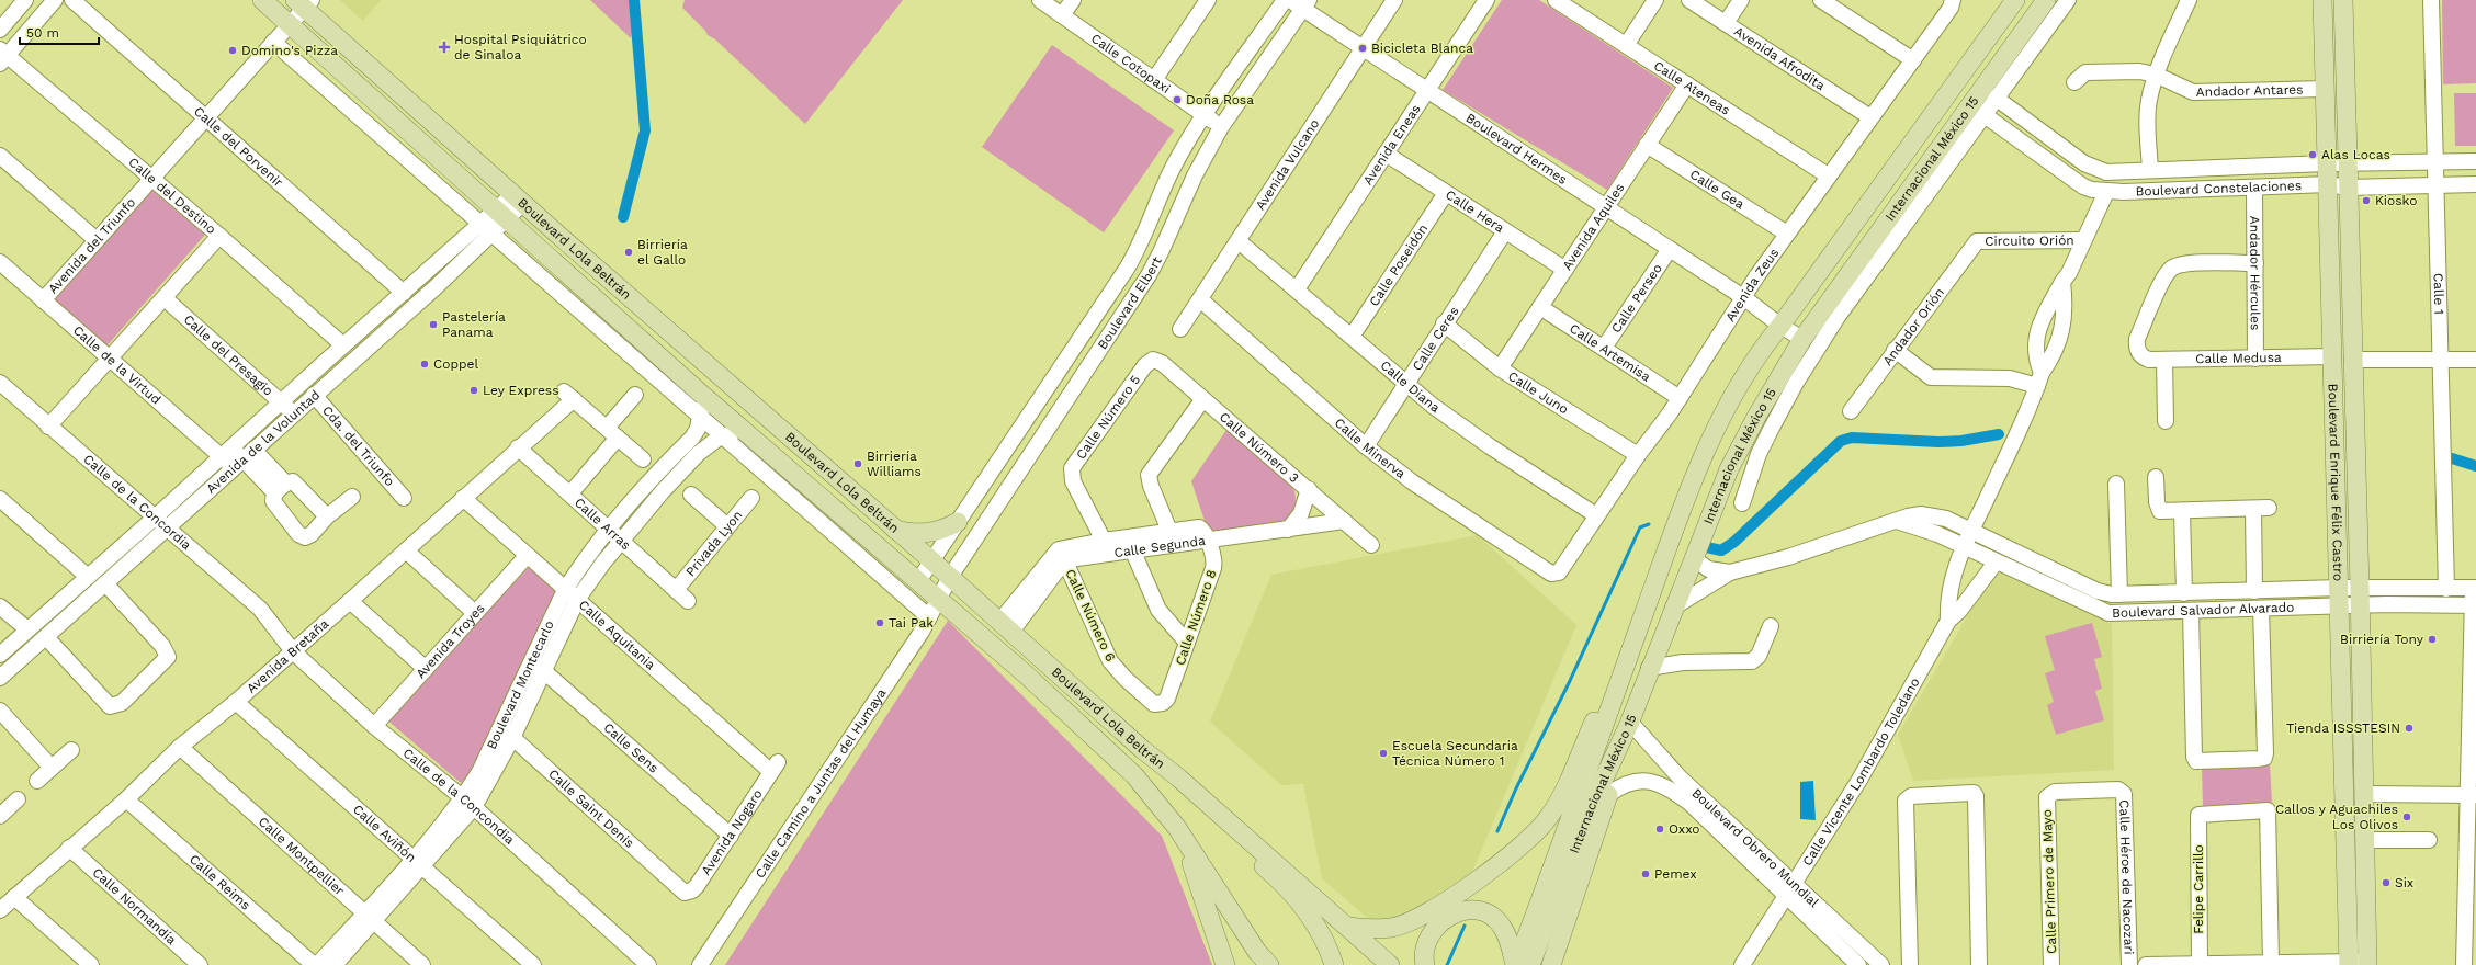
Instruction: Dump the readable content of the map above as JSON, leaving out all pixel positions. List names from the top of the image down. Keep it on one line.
{"streets":{"main road":["Internacional México 15","Boulevard Lola Beltrán","Boulevard Enrique Félix Castro"],"street":["Avenida Afrodita","Calle Cotopaxi","Calle Ateneas","Andador Antares","Avenida Eneas","Calle del Porvenir","Boulevard Hermes","Avenida Vulcano","Boulevard Constelaciones","Calle Gea","Calle del Destino","Calle Hera","Avenida Aquiles","Circuito Orión","Avenida del Triunfo","Calle Poseidón","Andador Hércules","Avenida Zeus","Calle 1","Calle Perseo","Boulevard Elbert","Andador Orión","Calle Ceres","Calle Artemisa","Calle del Presagio","Calle Medusa","Calle de la Virtud","Calle Diana","Calle Juno","Calle Número 5","Avenida de la Voluntad","Cda. del Triunfo","Calle Número 3","Calle Minerva","Calle de la Concordia","Calle Arras","Privada Lyon","Calle Segunda","Boulevard Salvador Alvarado","Calle Número 6","Calle Número 8","Calle Aquitania","Avenida Troyes","Avenida Bretaña","Boulevard Montecarlo","Calle Sens","Calle Vicente Lombardo Toledano","Calle Camino a Juntas del Humaya","Calle de la Concondia","Calle Saint Denis","Avenida Nogaro","Calle Aviñón","Boulevard Obrero Mundial","Calle Montpellier","Calle Héroe de Nacozari","Calle Reims","Calle Primero de Mayo","Felipe Carrillo","Calle Normandía"]},"crossings":[["Avenida Afrodita","Avenida Zeus"],["Calle Cotopaxi","Boulevard Elbert"],["Calle Ateneas","Avenida Aquiles"],["Calle Ateneas","Avenida Zeus"],["Andador Antares","Boulevard Enrique Félix Castro"],["Avenida Eneas","Boulevard Hermes"],["Avenida Eneas","Calle Hera"],["Avenida Eneas","Calle Diana"],["Calle del Porvenir","Avenida del Triunfo"],["Calle del Porvenir","Avenida de la Voluntad"],["Boulevard Hermes","Internacional México 15"],["Boulevard Hermes","Avenida Vulcano"],["Boulevard Hermes","Avenida Aquiles"],["Boulevard Hermes","Avenida Zeus"],["Boulevard Hermes","Calle Perseo"],["Boulevard Hermes","Boulevard Elbert"],["Internacional México 15","Boulevard Salvador Alvarado"],["Avenida Vulcano","Calle Diana"],["Avenida Vulcano","Calle Minerva"],["Boulevard Constelaciones","Andador Hércules"],["Boulevard Constelaciones","Calle 1"],["Boulevard Constelaciones","Boulevard Enrique Félix Castro"],["Calle Gea","Avenida Aquiles"],["Calle Gea","Avenida Zeus"],["Calle del Destino","Avenida del Triunfo"],["Calle del Destino","Avenida de la Voluntad"],["Calle Hera","Avenida Aquiles"],["Calle Hera","Calle Poseidón"],["Calle Hera","Calle Ceres"],["Avenida Aquiles","Calle Artemisa"],["Avenida Aquiles","Calle Juno"],["Circuito Orión","Andador Orión"],["Avenida del Triunfo","Boulevard Lola Beltrán"],["Avenida del Triunfo","Calle de la Virtud"],["Boulevard Lola Beltrán","Boulevard Elbert"],["Boulevard Lola Beltrán","Avenida de la Voluntad"],["Boulevard Lola Beltrán","Calle Segunda"],["Boulevard Lola Beltrán","Boulevard Montecarlo"],["Boulevard Lola Beltrán","Calle Camino a Juntas del Humaya"],["Calle Poseidón","Calle Diana"],["Andador Hércules","Calle Medusa"],["Avenida Zeus","Calle Artemisa"],["Avenida Zeus","Calle Diana"],["Avenida Zeus","Calle Juno"],["Avenida Zeus","Calle Minerva"],["Calle 1","Boulevard Salvador Alvarado"],["Calle Perseo","Calle Artemisa"],["Boulevard Elbert","Calle Camino a Juntas del Humaya"],["Calle Ceres","Calle Diana"],["Calle Ceres","Calle Juno"],["Calle Ceres","Calle Minerva"],["Calle del Presagio","Avenida de la Voluntad"],["Calle Medusa","Boulevard Enrique Félix Castro"],["Calle de la Virtud","Avenida de la Voluntad"],["Calle Número 5","Calle Número 3"],["Calle Número 5","Calle Segunda"],["Avenida de la Voluntad","Cda. del Triunfo"],["Avenida de la Voluntad","Calle de la Concordia"],["Calle Número 3","Calle Segunda"],["Boulevard Enrique Félix Castro","Boulevard Salvador Alvarado"],["Calle de la Concordia","Calle de la Concondia"],["Calle Arras","Privada Lyon"],["Calle Arras","Avenida Bretaña"],["Calle Arras","Boulevard Montecarlo"],["Calle Segunda","Calle Número 6"],["Calle Segunda","Calle Número 8"],["Boulevard Salvador Alvarado","Calle Vicente Lombardo Toledano"],["Calle Número 6","Calle Número 8"],["Calle Aquitania","Avenida Troyes"],["Calle Aquitania","Avenida Bretaña"],["Calle Aquitania","Boulevard Montecarlo"],["Calle Aquitania","Avenida Nogaro"],["Avenida Troyes","Calle de la Concondia"],["Avenida Bretaña","Calle de la Concondia"],["Avenida Bretaña","Calle Aviñón"],["Avenida Bretaña","Calle Montpellier"],["Avenida Bretaña","Calle Reims"],["Avenida Bretaña","Calle Normandía"],["Boulevard Montecarlo","Calle Sens"],["Boulevard Montecarlo","Calle de la Concondia"],["Boulevard Montecarlo","Calle Saint Denis"],["Boulevard Montecarlo","Calle Aviñón"],["Boulevard Montecarlo","Calle Montpellier"],["Calle Sens","Avenida Nogaro"],["Calle Vicente Lombardo Toledano","Boulevard Obrero Mundial"],["Calle Saint Denis","Avenida Nogaro"],["Calle Héroe de Nacozari","Calle Primero de Mayo"]],"places":{"health":["Hospital Psiquiátrico de Sinaloa"],"other":["Bicicleta Blanca","Domino's Pizza","Doña Rosa","Alas Locas","Kiosko","Birriería el Gallo","Pastelería Panama","Coppel","Ley Express","Birriería Williams","Tai Pak","Birriería Tony","Tienda ISSSTESIN","Escuela Secundaria Técnica Número 1","Callos y Aguachiles Los Olivos","Oxxo","Pemex","Six"]},"scale_bar":"50 m"}
